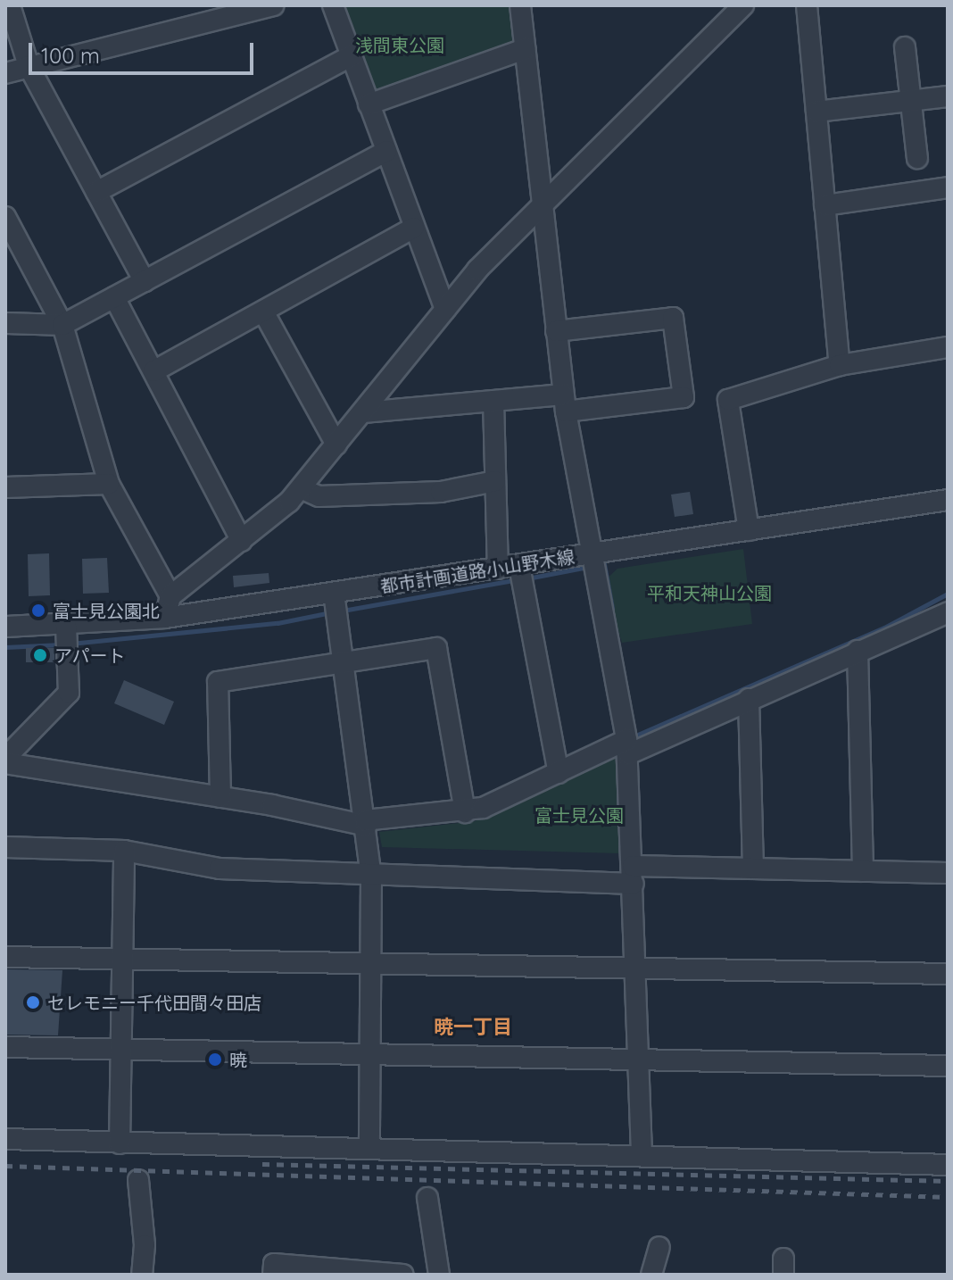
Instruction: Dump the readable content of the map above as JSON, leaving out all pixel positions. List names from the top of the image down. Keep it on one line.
{"streets":{"street":["都市計画道路小山野木線"]},"districts":["暁一丁目"],"parks":["浅間東公園","平和天神山公園","富士見公園"],"places":["富士見公園北","アパート","セレモニー千代田間々田店","暁"],"scale_bar":"100 m"}
